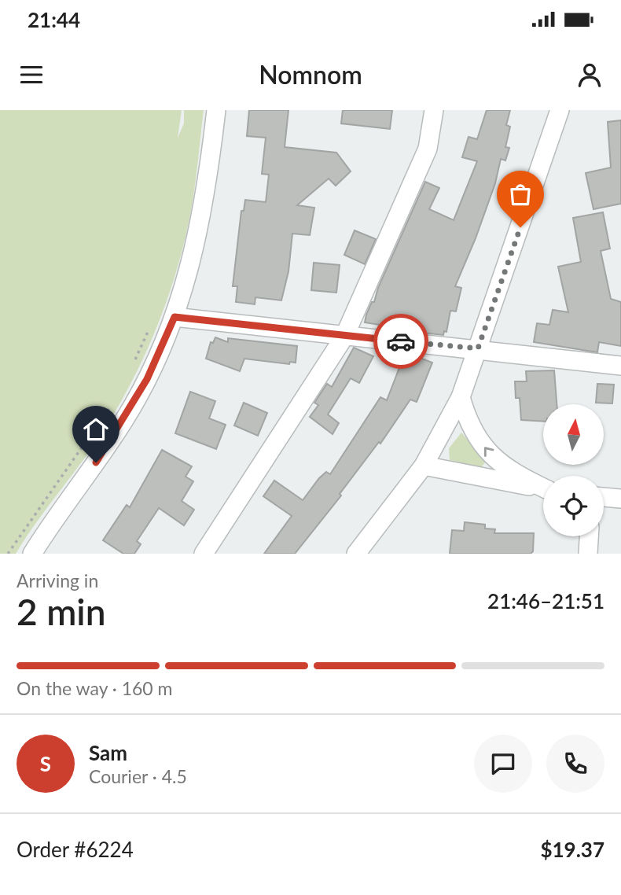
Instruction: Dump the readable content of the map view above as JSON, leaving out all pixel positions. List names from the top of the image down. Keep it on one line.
{"north":"top","page":{"status":"21:44","header":"Nomnom","heading":["2 min","Arriving in","21:46–21:51"],"panel":["Sam","Courier · 4.5","Order #6224","$19.37"],"bar":"On the way · 160 m","round":"S"}}
